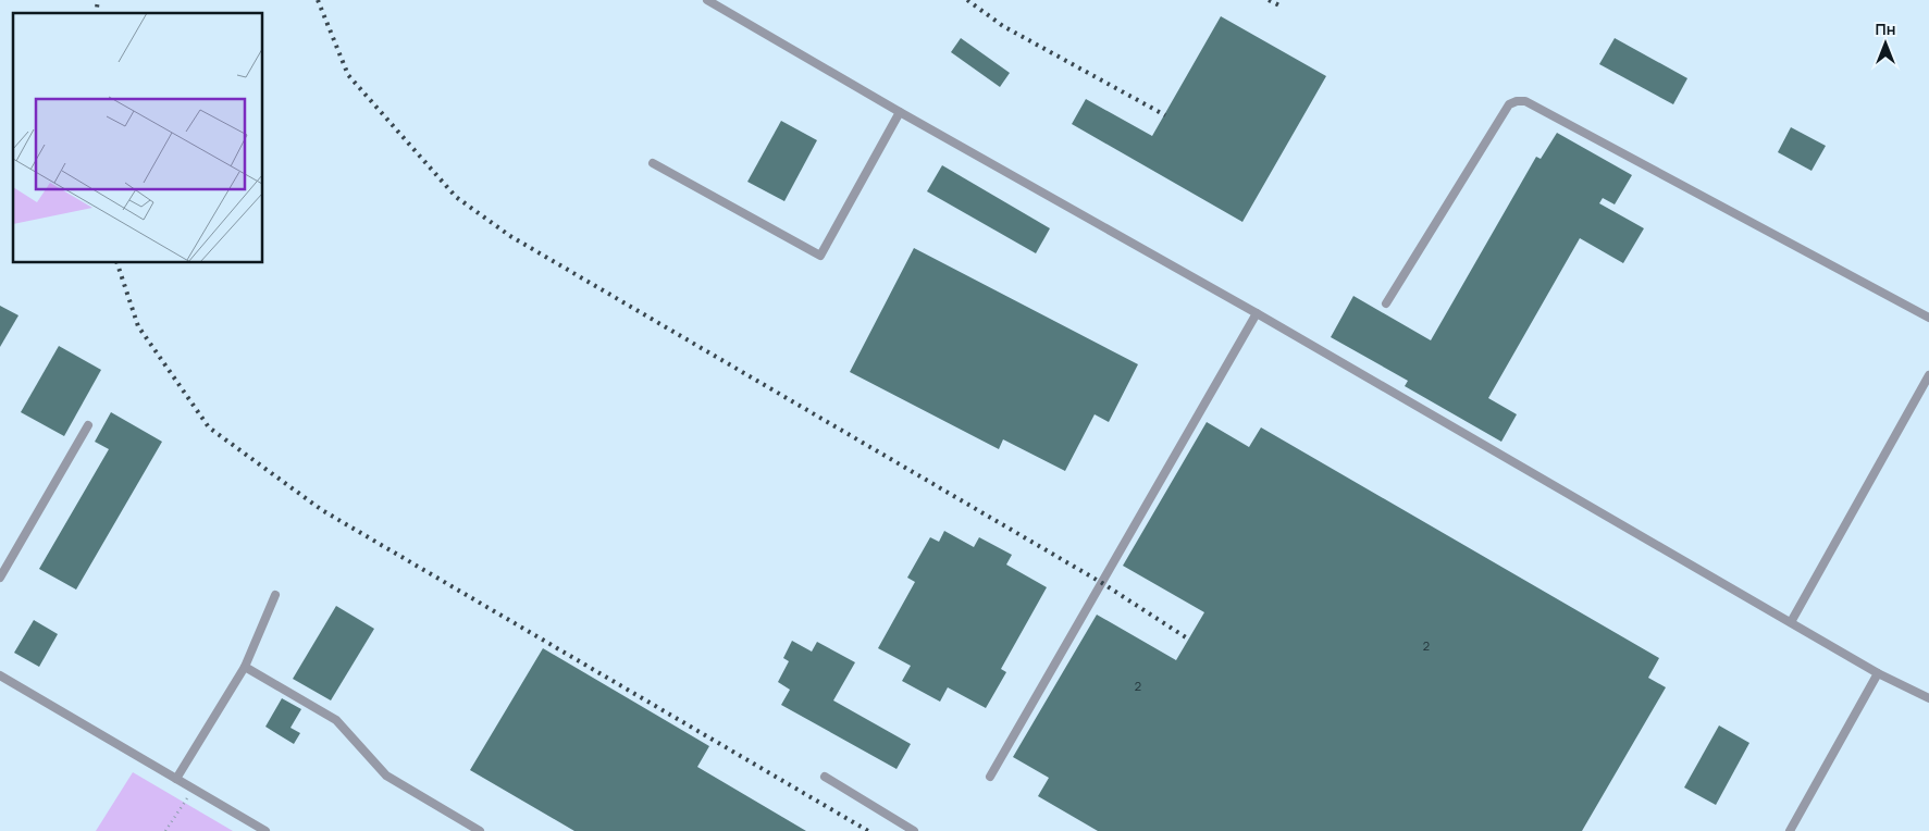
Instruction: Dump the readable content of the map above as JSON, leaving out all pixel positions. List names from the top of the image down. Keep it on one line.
{"house_numbers":["2","2"],"north":"top"}
